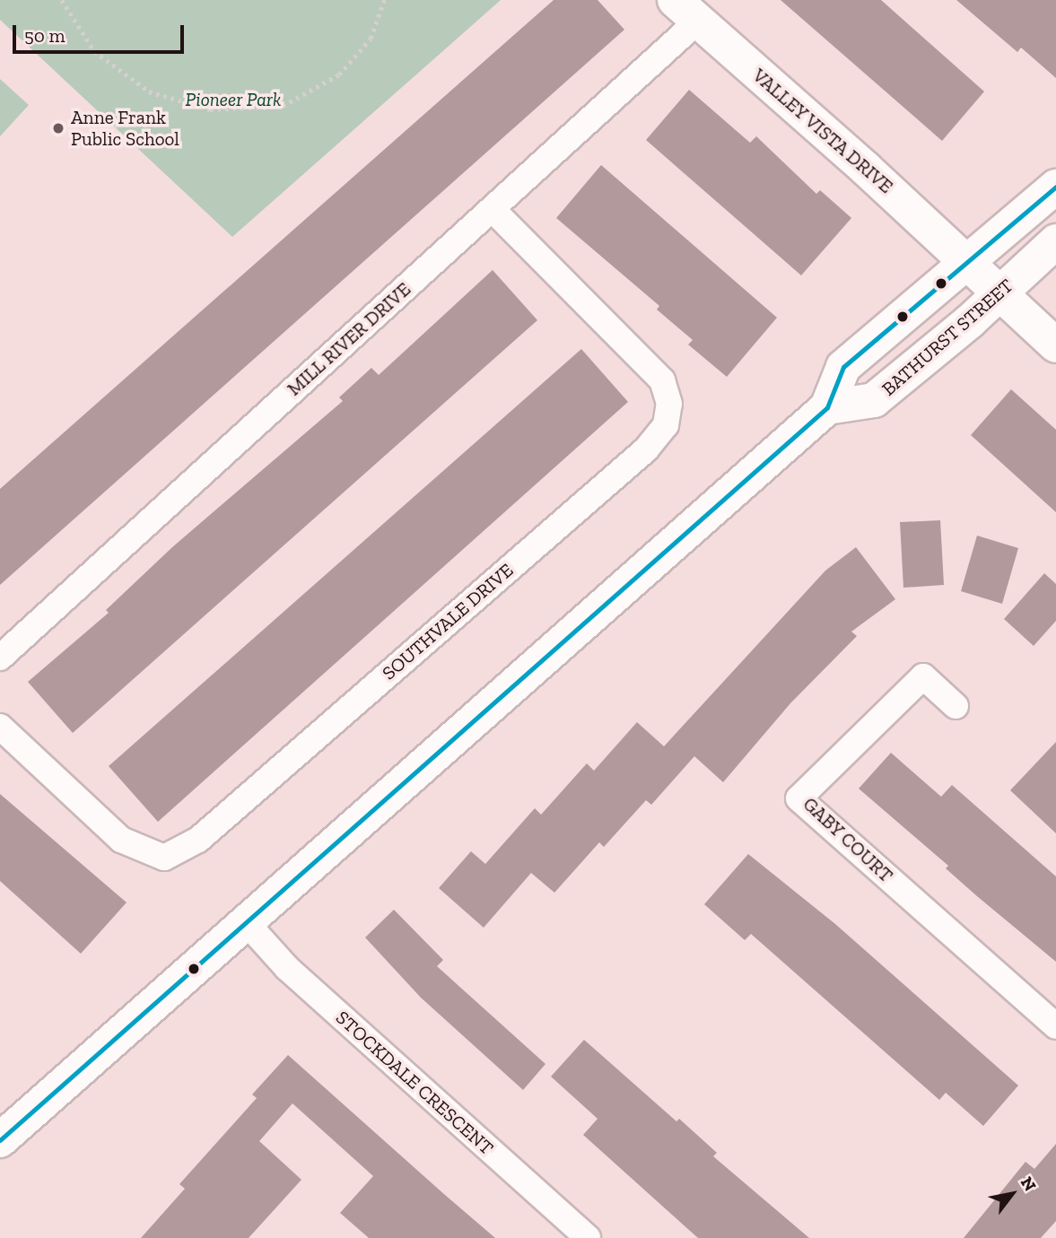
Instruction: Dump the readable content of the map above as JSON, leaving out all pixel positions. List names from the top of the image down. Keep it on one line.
{"streets":{"main road":["VALLEY VISTA DRIVE","BATHURST STREET"],"street":["MILL RIVER DRIVE","SOUTHVALE DRIVE","GABY COURT","STOCKDALE CRESCENT"]},"crossings":[["VALLEY VISTA DRIVE","BATHURST STREET"],["VALLEY VISTA DRIVE","MILL RIVER DRIVE"],["MILL RIVER DRIVE","SOUTHVALE DRIVE"]],"parks":["Pioneer Park"],"places":["Anne Frank Public School"],"scale_bar":"50 m","north":"top right"}
